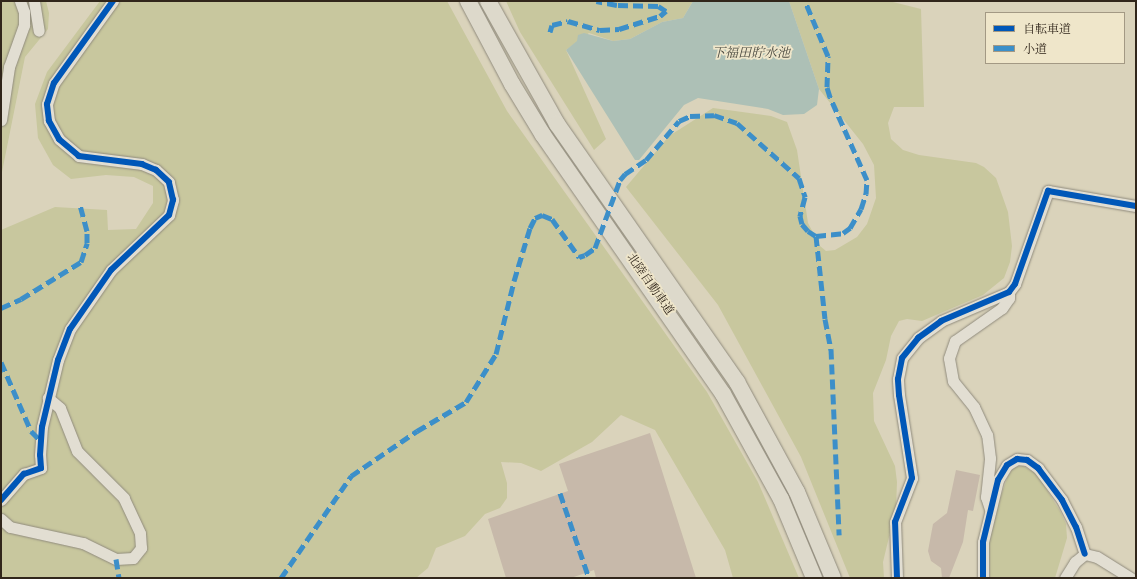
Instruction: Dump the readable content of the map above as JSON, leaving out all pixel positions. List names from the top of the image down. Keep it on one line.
{"streets":{"highway":["北陸自動車道"]},"water":["下福田貯水池"],"legend":["自転車道","小道"]}
